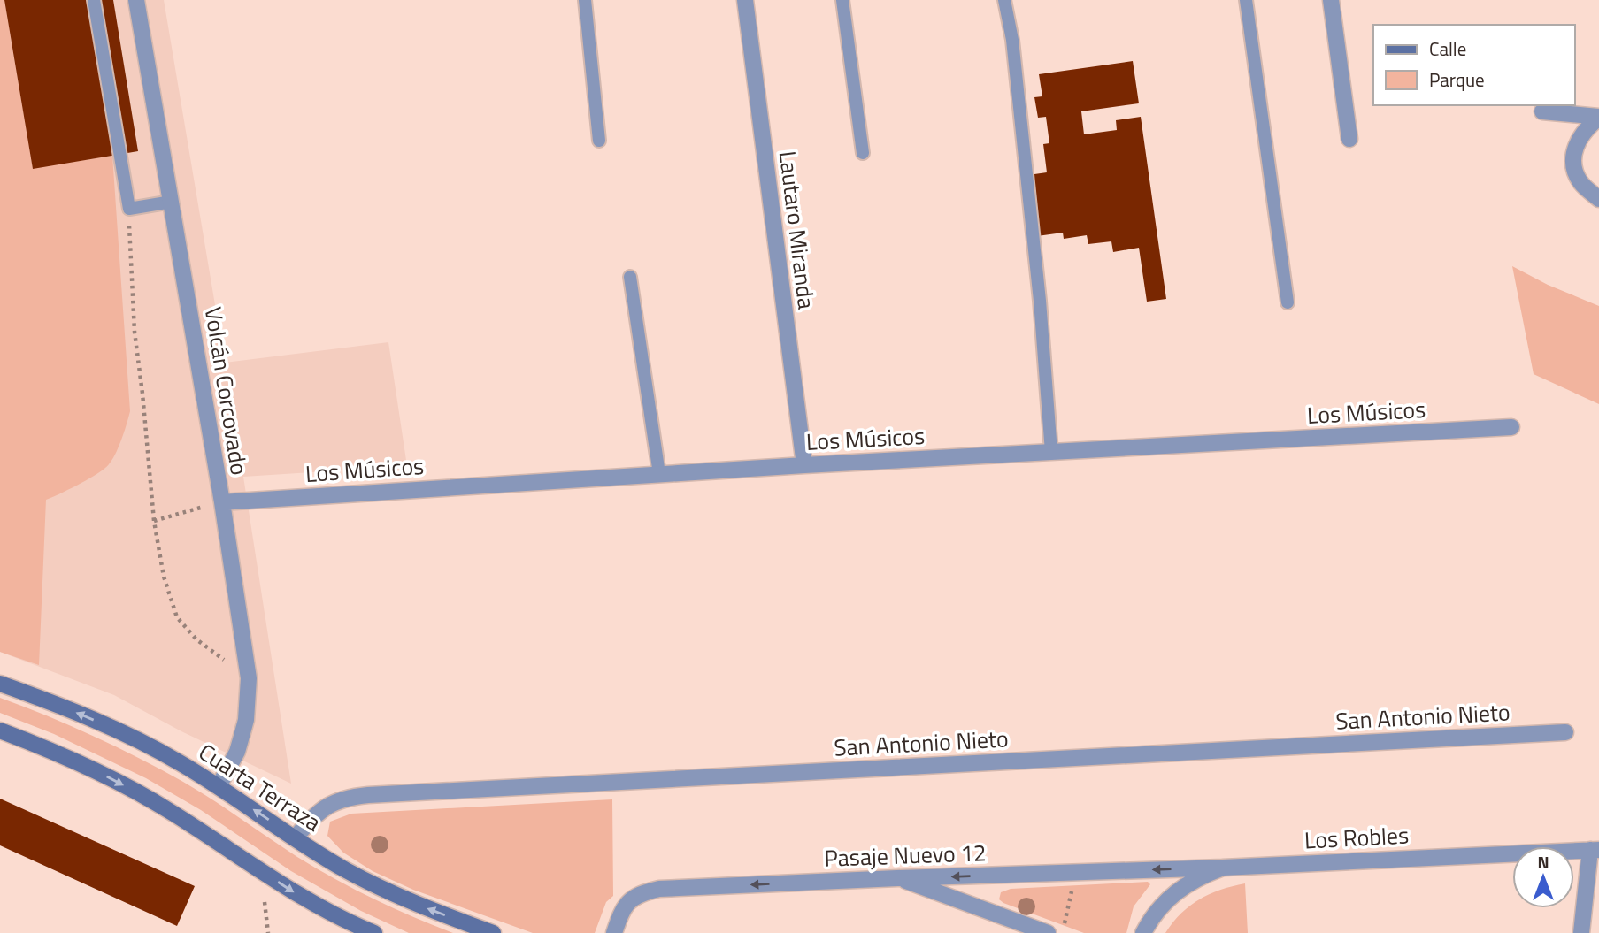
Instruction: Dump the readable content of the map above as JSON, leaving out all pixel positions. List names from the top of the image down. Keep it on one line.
{"streets":{"main road":["Cuarta Terraza"],"street":["Lautaro Miranda","Volcán Corcovado","Los Músicos","San Antonio Nieto","Los Robles","Pasaje Nuevo 12"]},"crossings":[["Lautaro Miranda","Los Músicos"],["Volcán Corcovado","Los Músicos"],["Volcán Corcovado","Cuarta Terraza"],["San Antonio Nieto","Cuarta Terraza"],["Los Robles","Pasaje Nuevo 12"]],"one_way":["Pasaje Nuevo 12"],"legend":["Calle","Parque"],"north":"top"}
